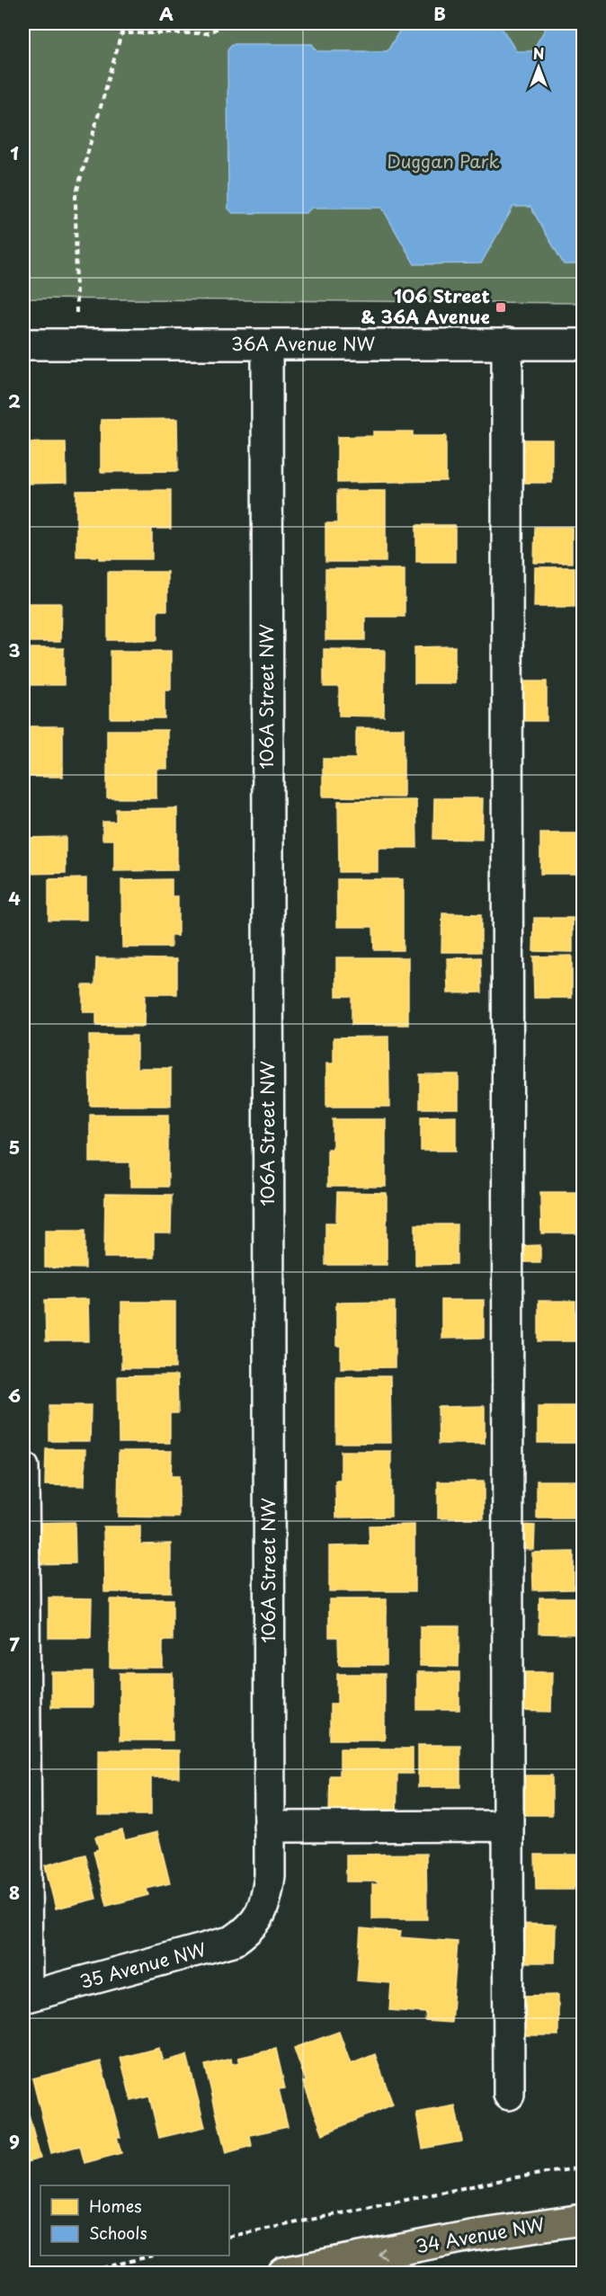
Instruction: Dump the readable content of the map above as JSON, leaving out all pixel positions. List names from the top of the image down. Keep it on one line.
{"streets":{"main road":["34 Avenue NW"],"street":["36A Avenue NW","106A Street NW","35 Avenue NW"]},"crossings":[["36A Avenue NW","106A Street NW"],["106A Street NW","35 Avenue NW"]],"one_way":["34 Avenue NW"],"parks":["Duggan Park"],"places":{"transit":["106 Street & 36A Avenue"]},"legend":["Homes","Schools"],"north":"top","grid":{"columns":["A","B"],"rows":["1","2","3","4","5","6","7","8","9"]}}
